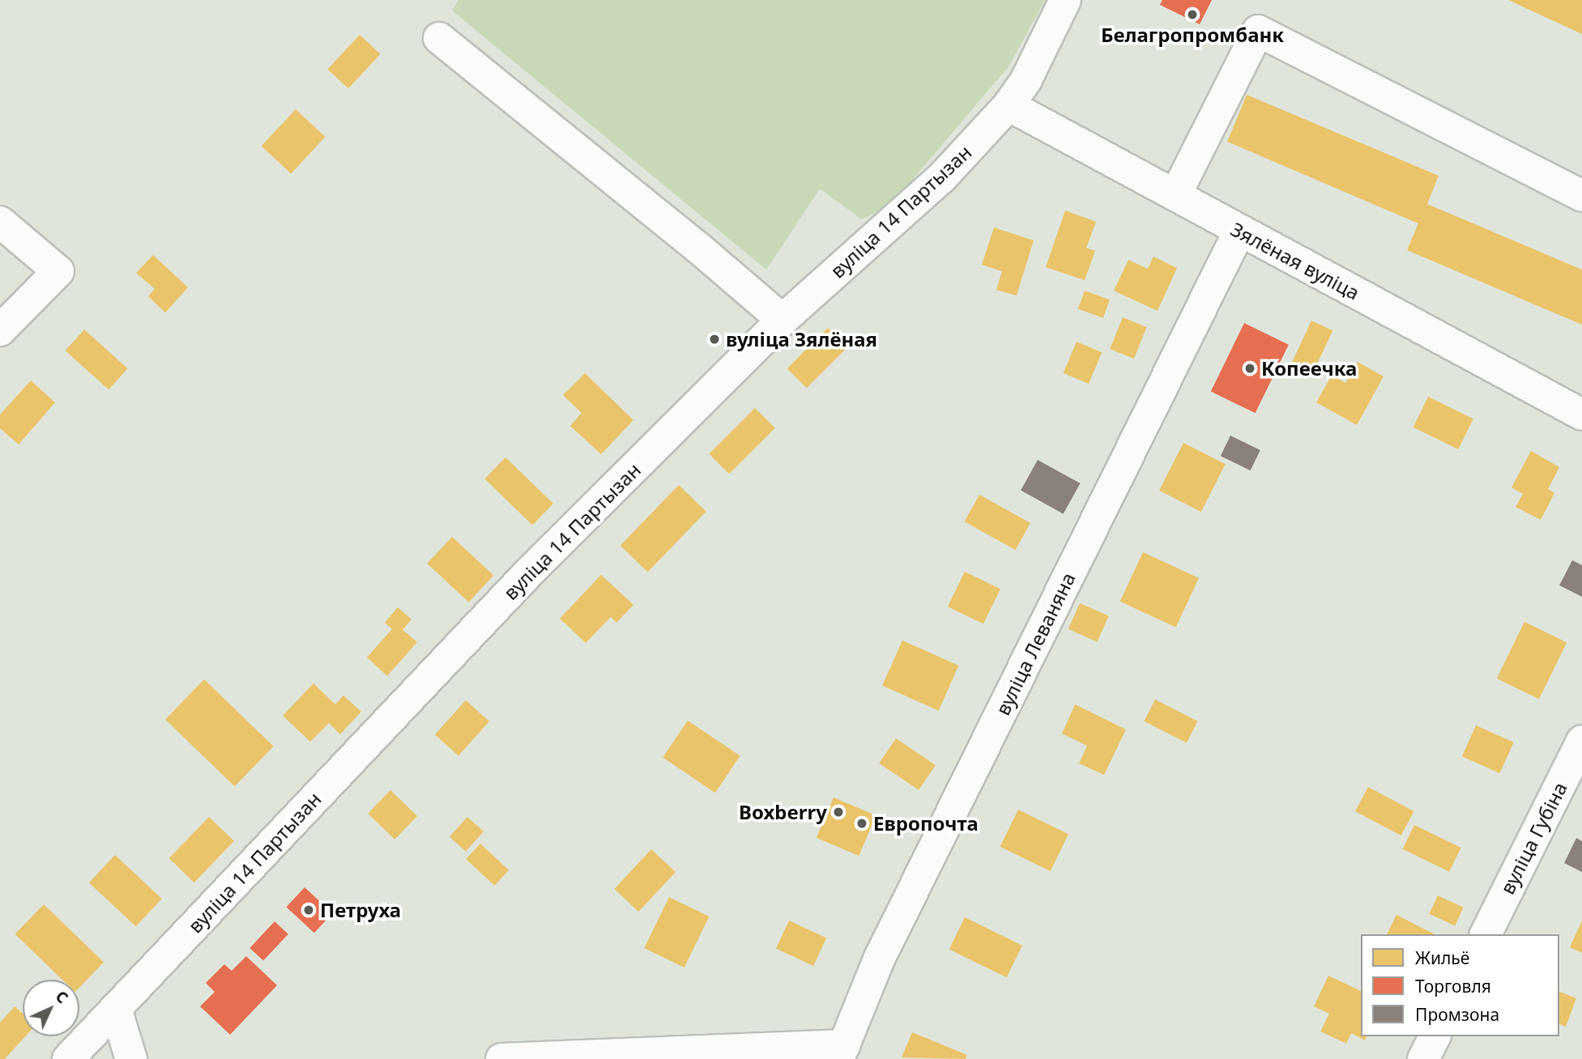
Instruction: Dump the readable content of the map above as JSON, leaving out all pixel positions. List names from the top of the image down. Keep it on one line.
{"streets":{"main road":["вуліца 14 Партызан","Зялёная вуліца","вуліца Леваняна","вуліца Губіна"]},"crossings":[["вуліца 14 Партызан","Зялёная вуліца"],["Зялёная вуліца","вуліца Леваняна"]],"places":["Белагропромбанк","вуліца Зялёная","Копеечка","Boxberry","Европочта","Петруха"],"legend":["Жильё","Торговля","Промзона"],"north":"top right"}
